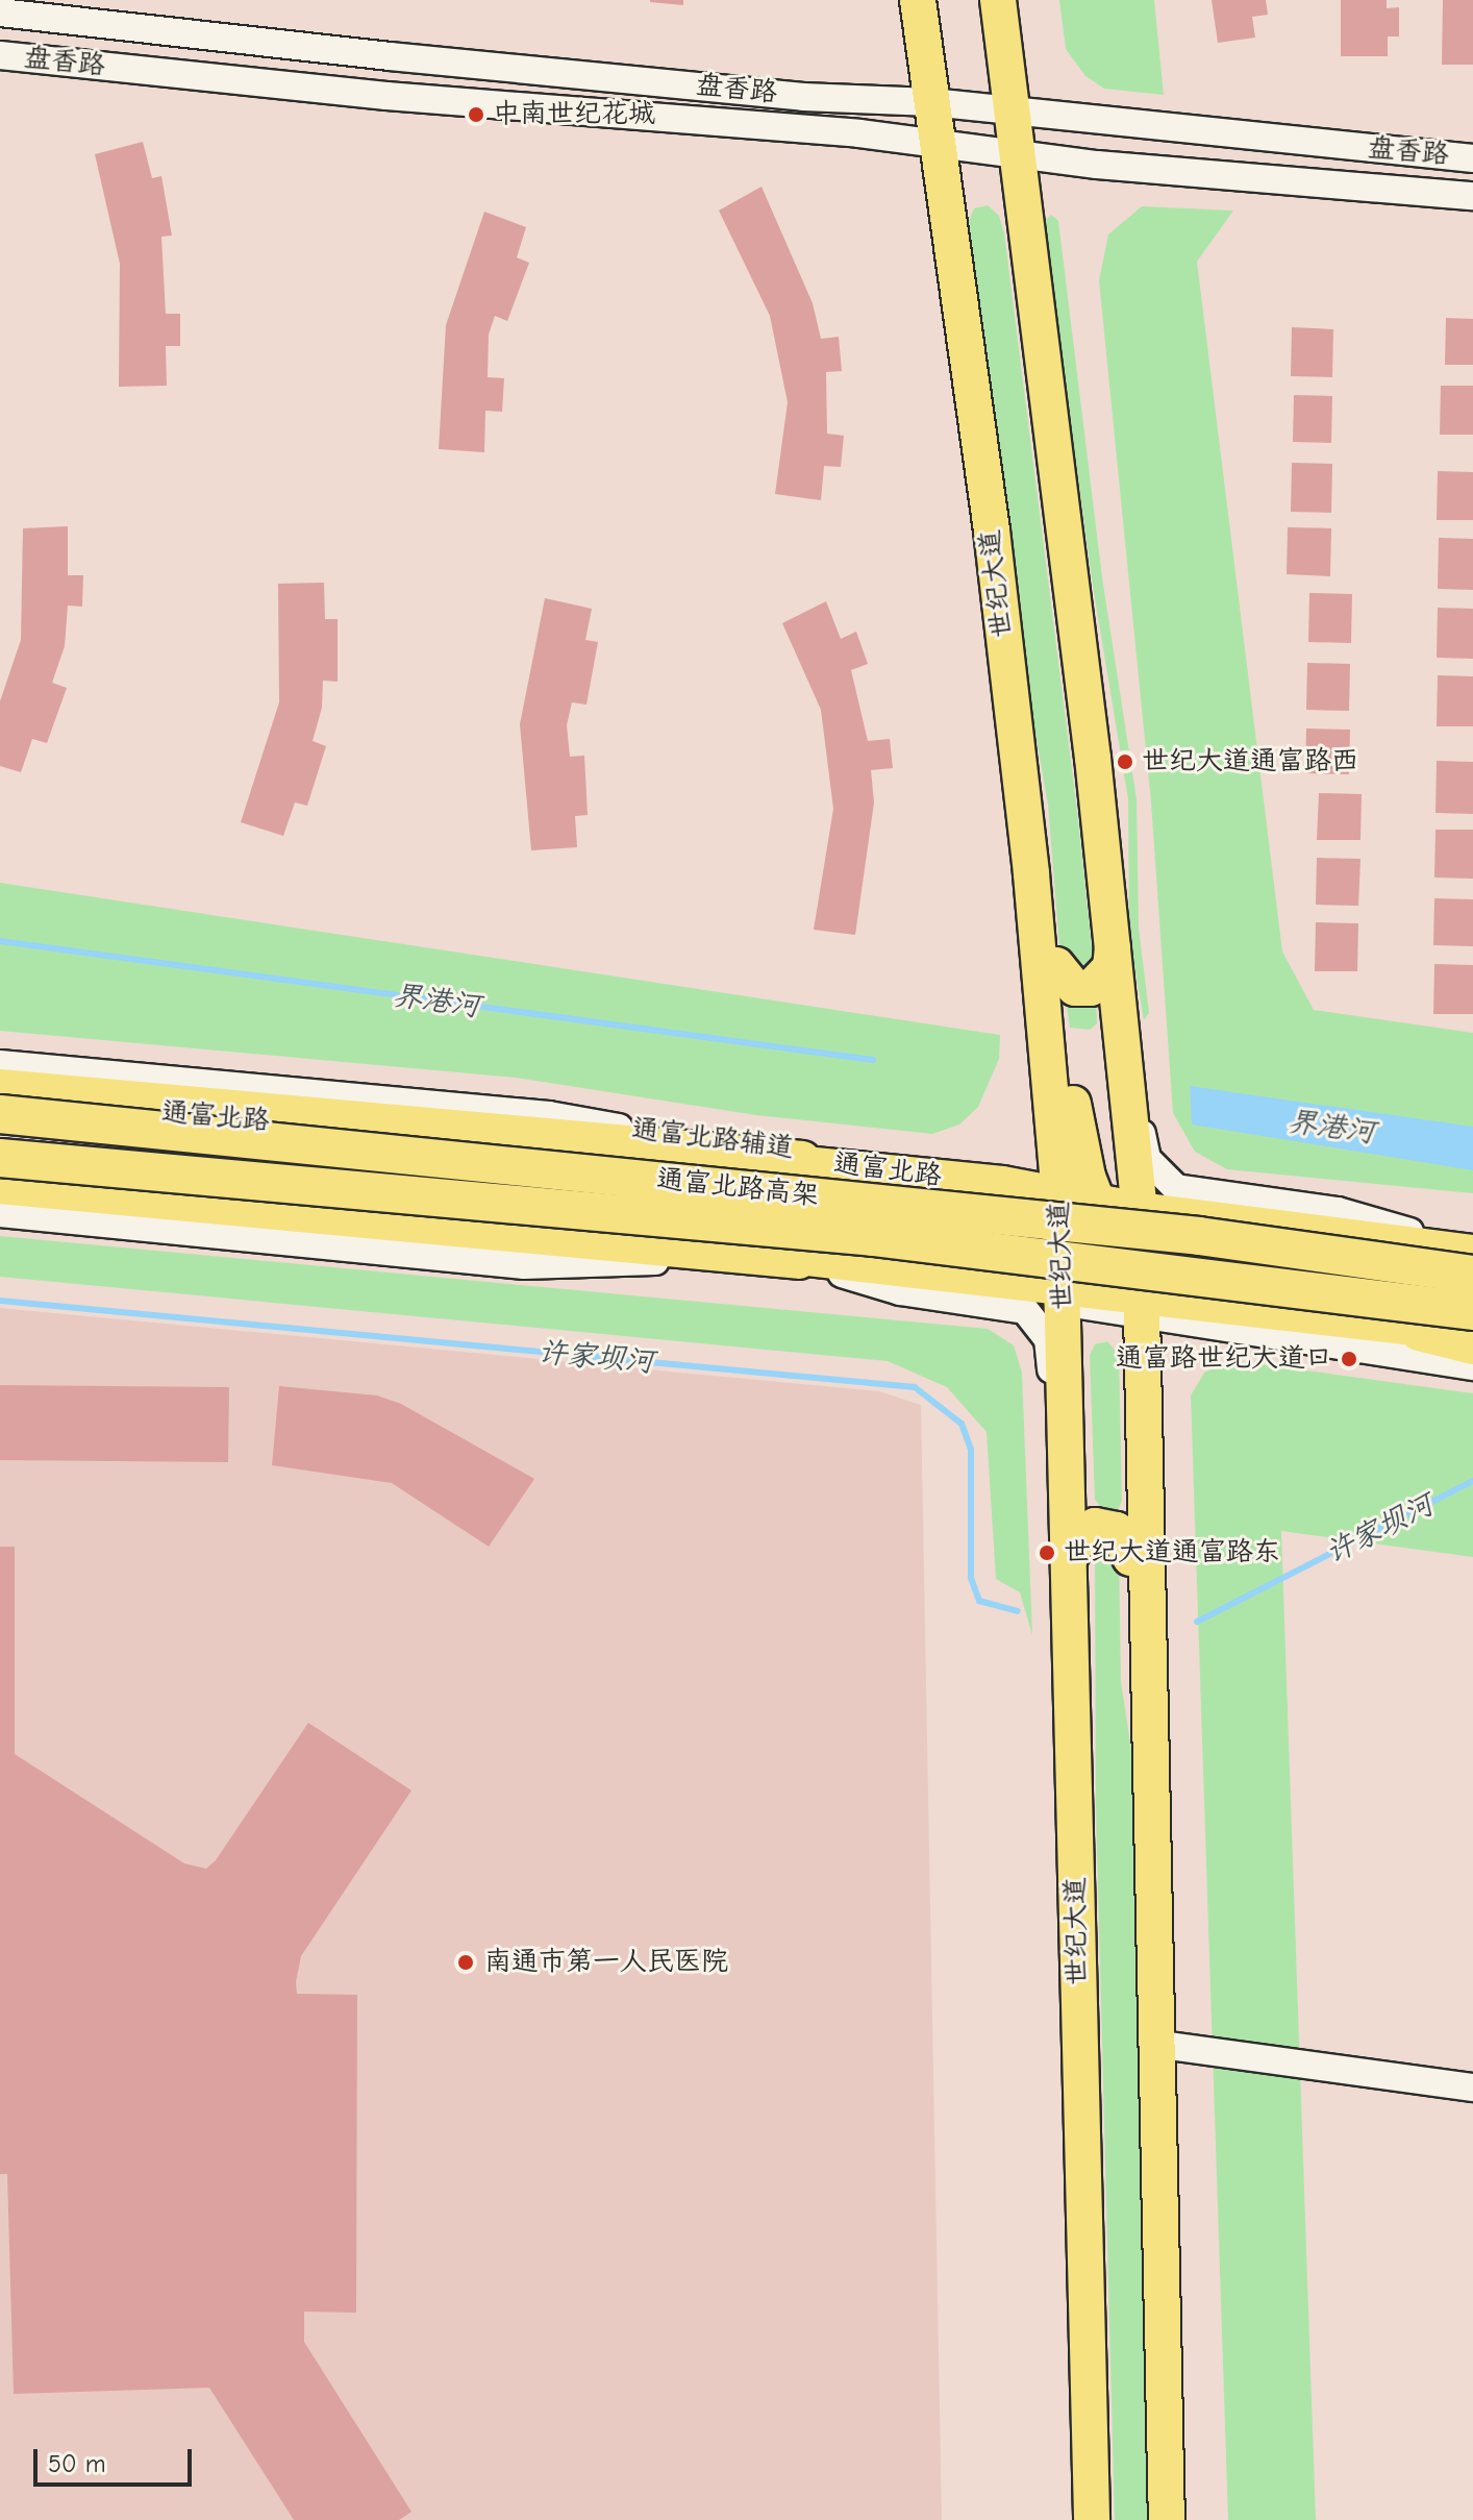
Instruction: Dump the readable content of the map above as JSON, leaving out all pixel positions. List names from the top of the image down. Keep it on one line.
{"streets":{"highway":["通富北路高架"],"main road":["世纪大道","通富北路"],"street":["盘香路","通富北路辅道"]},"crossings":[["盘香路","世纪大道"],["世纪大道","通富北路"],["通富北路","通富北路辅道"]],"water":["界港河","许家坝河"],"places":["中南世纪花城","世纪大道通富路西","通富路世纪大道口","世纪大道通富路东","南通市第一人民医院"],"scale_bar":"50 m"}
